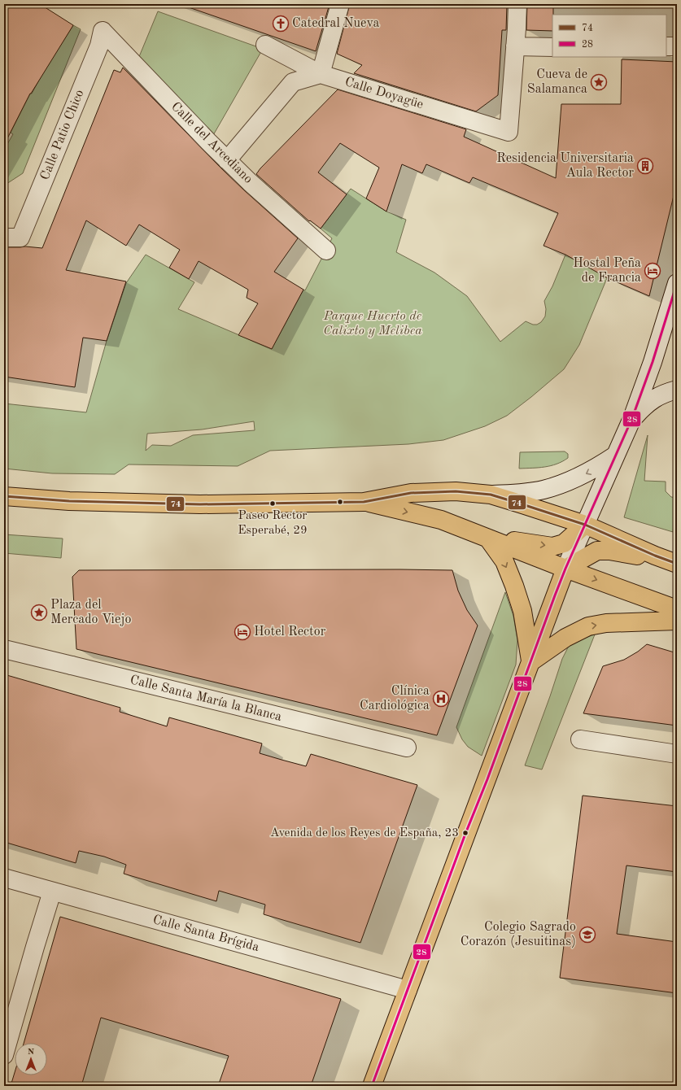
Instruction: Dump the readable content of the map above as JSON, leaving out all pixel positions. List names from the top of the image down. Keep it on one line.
{"streets":{"street":["Calle Doyagüe","Calle Patio Chico","Calle del Arcediano","Calle Santa María la Blanca","Calle Santa Brígida"]},"crossings":[["Calle Patio Chico","Calle del Arcediano"]],"parks":["Parque Huerto de Calixto y Melibea"],"places":{"church":["Catedral Nueva"],"place":["Cueva de Salamanca","Plaza del Mercado Viejo"],"building":["Residencia Universitaria Aula Rector"],"hotel":["Hostal Peña de Francia","Hotel Rector"],"other":["Paseo Rector Esperabé, 29","Avenida de los Reyes de España, 23"],"hospital":["Clínica Cardiológica"],"school or university":["Colegio Sagrado Corazón (Jesuitinas)"]},"lines":["transit line 28","transit line 74"],"legend":["74","28"],"north":"top"}
